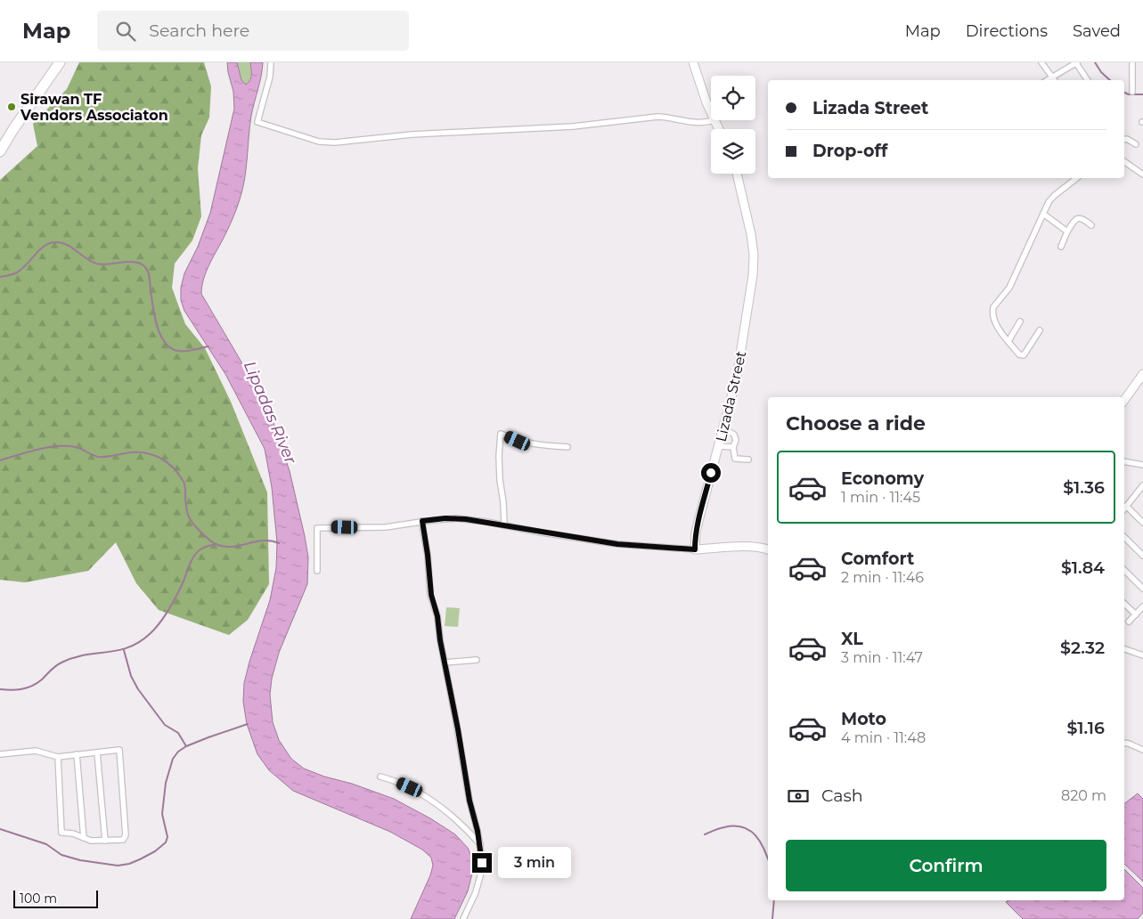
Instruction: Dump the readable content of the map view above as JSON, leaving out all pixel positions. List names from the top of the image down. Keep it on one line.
{"streets":{"street":["Lizada Street"]},"water":["Lipadas River"],"places":["Sirawan TF Vendors Associaton"],"scale_bar":"100 m","page":{"header":"Map","search":"Search here","nav":["Map","Directions","Saved"],"banner":["Lizada Street","Drop-off"],"heading":"Choose a ride","list":[{"name":"Economy","note":"1 min · 11:45","value":"$1.36"},{"name":"Comfort","note":"2 min · 11:46","value":"$1.84"},{"name":"XL","note":"3 min · 11:47","value":"$2.32"},{"name":"Moto","note":"4 min · 11:48","value":"$1.16"}],"pay":["Cash","820 m"],"buttons":"Confirm","bubble":"3 min","scale":"100 m"}}
